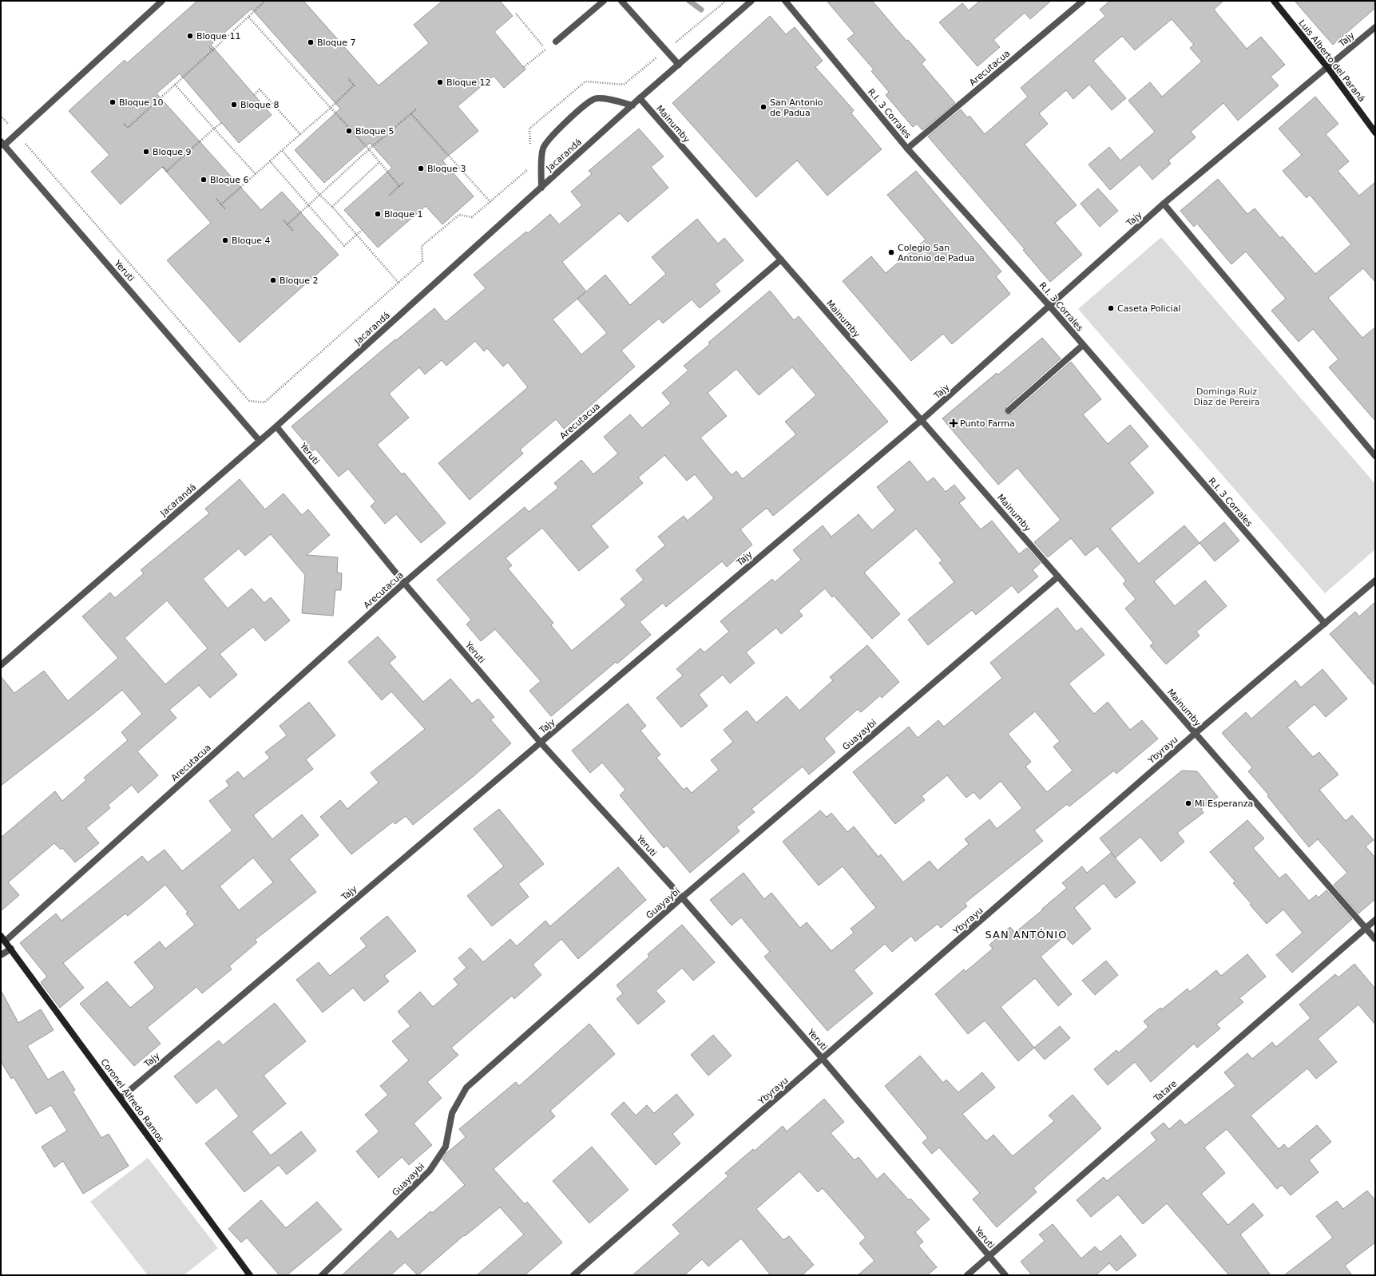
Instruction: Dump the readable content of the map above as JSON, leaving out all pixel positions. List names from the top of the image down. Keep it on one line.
{"streets":{"main road":["Luis Alberto del Paraná","Coronel Alfredo Ramos"],"street":["Tajy","Arecutacua","R.I. 3 Corrales","Mainumby","Jacarandá","Yeruti","Guayaybi","Ybyrayu","Tatare"]},"crossings":[["Tajy","Luis Alberto del Paraná"],["Tajy","R.I. 3 Corrales"],["Tajy","Mainumby"],["Tajy","Yeruti"],["Tajy","Coronel Alfredo Ramos"],["Arecutacua","R.I. 3 Corrales"],["Arecutacua","Mainumby"],["Arecutacua","Yeruti"],["Arecutacua","Coronel Alfredo Ramos"],["R.I. 3 Corrales","Ybyrayu"],["Mainumby","Jacarandá"],["Mainumby","Guayaybi"],["Mainumby","Ybyrayu"],["Mainumby","Tatare"],["Jacarandá","Yeruti"],["Yeruti","Guayaybi"],["Yeruti","Ybyrayu"],["Yeruti","Tatare"]],"districts":["SAN ANTÓNIO"],"parks":["Dominga Ruiz Diaz de Pereira"],"places":{"other":["Bloque 11","Bloque 7","Bloque 12","Bloque 10","Bloque 8","San Antonio de Padua","Bloque 5","Bloque 9","Bloque 3","Bloque 6","Bloque 1","Bloque 4","Colegio San Antonio de Padua","Bloque 2","Caseta Policial","Mi Esperanza"],"health":["Punto Farma"]}}
